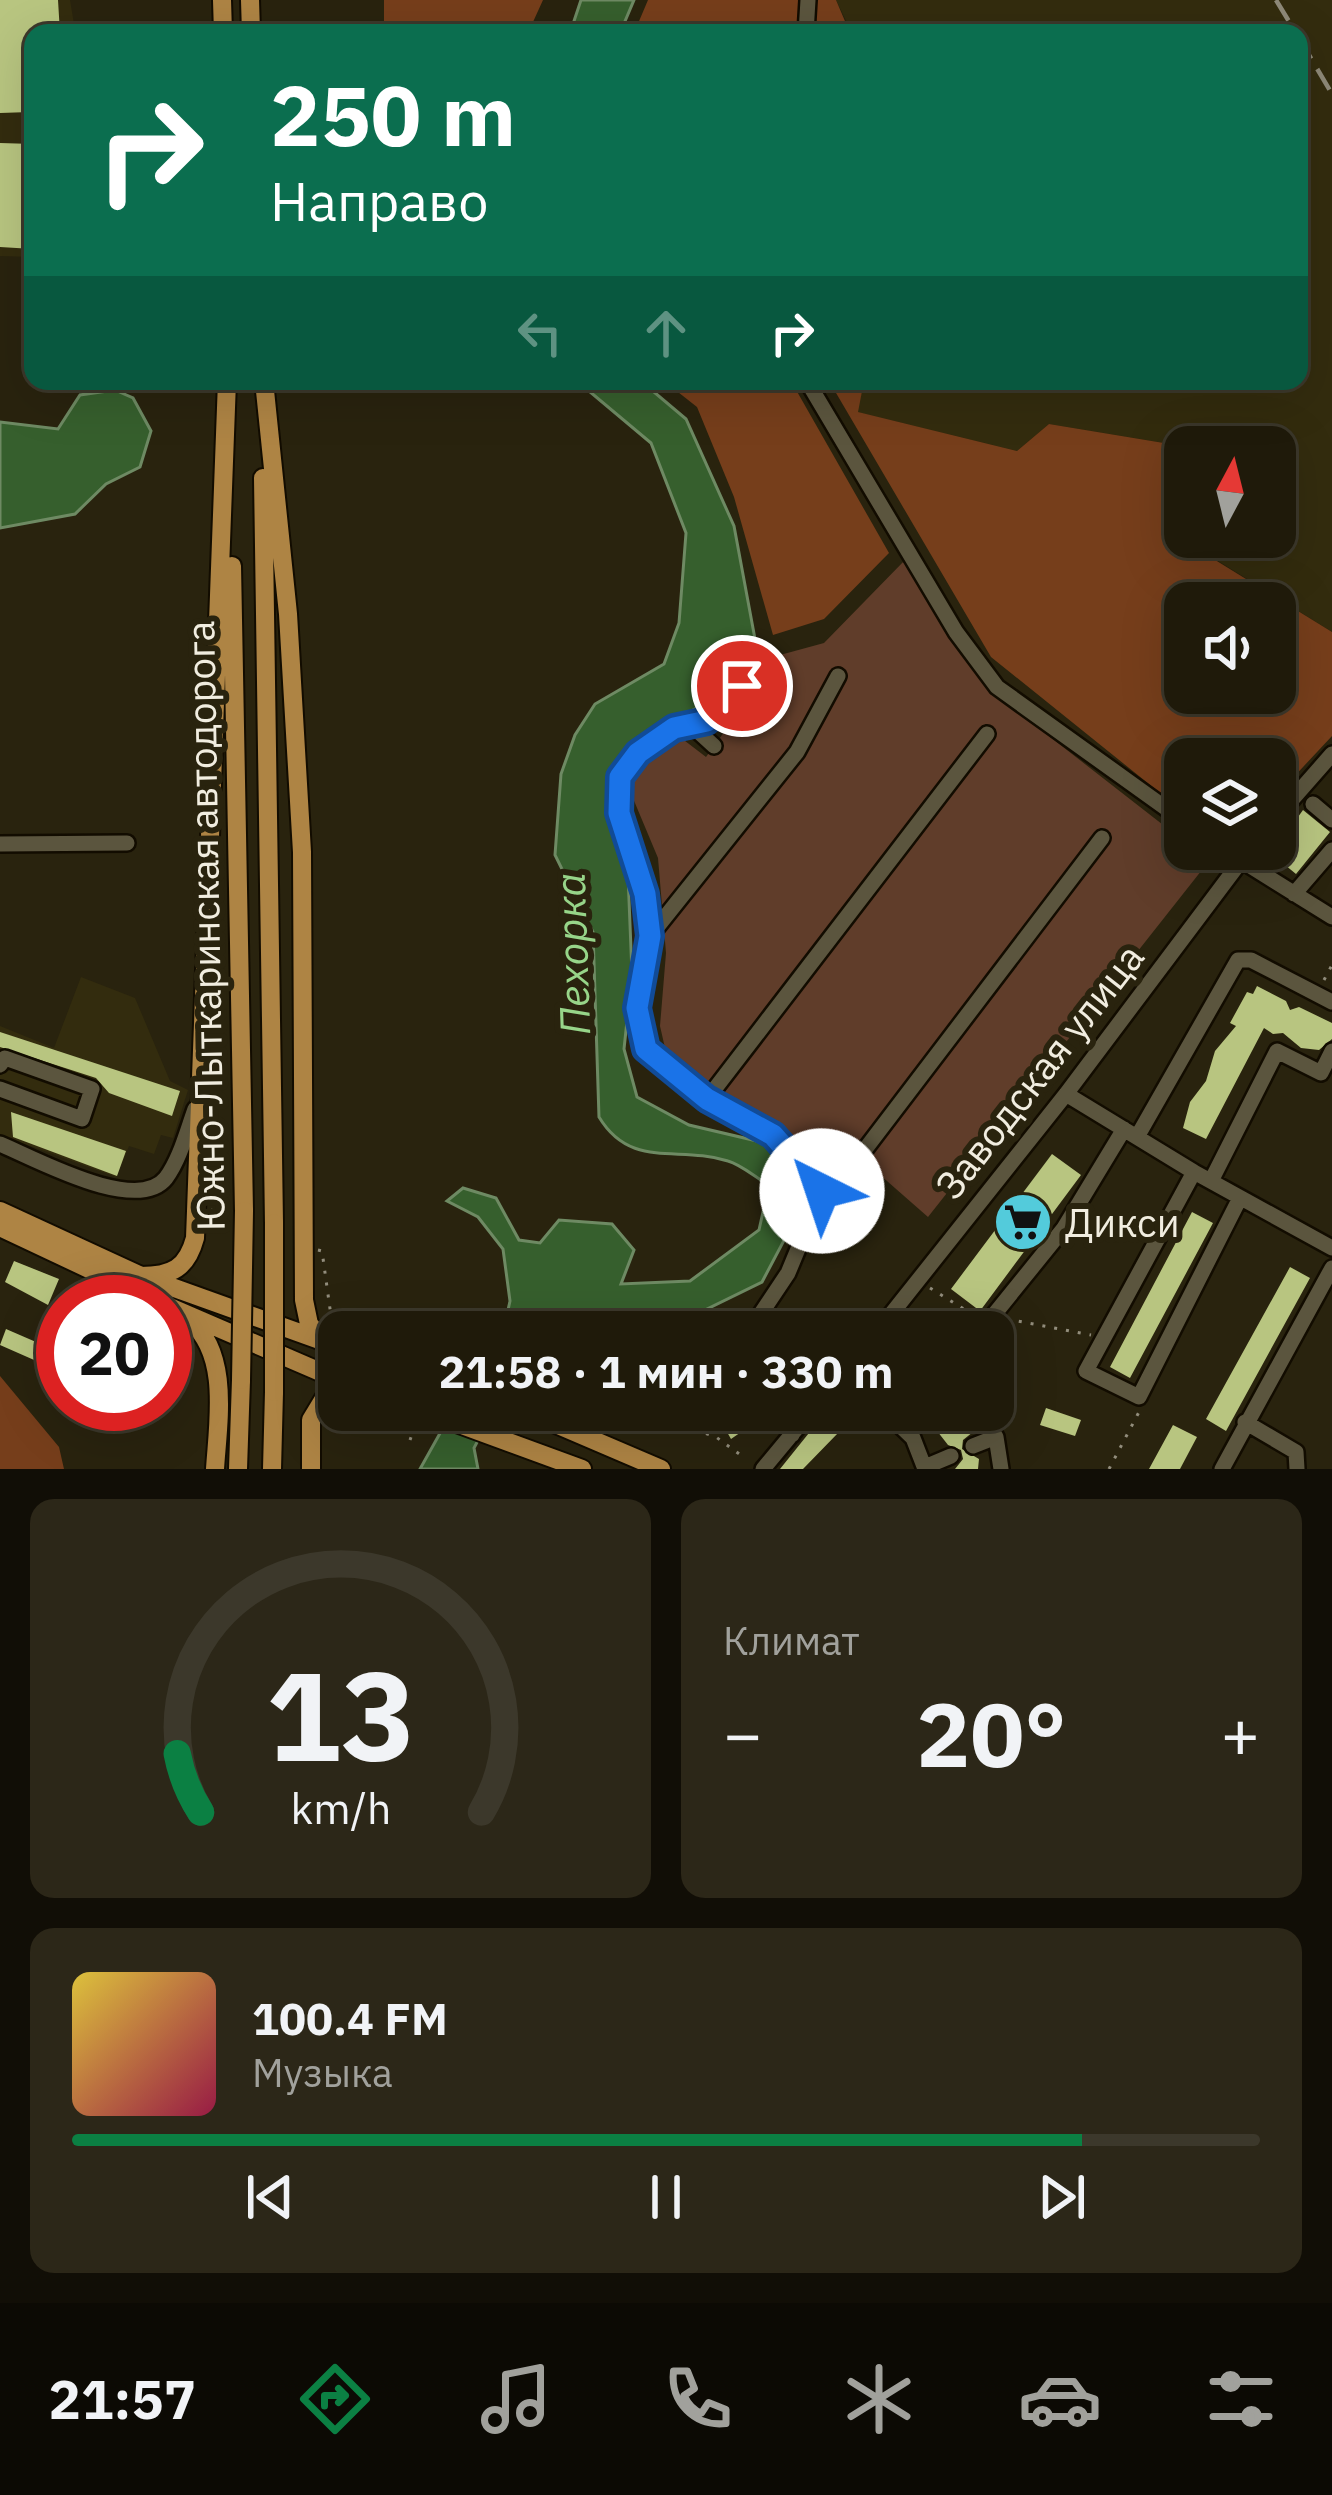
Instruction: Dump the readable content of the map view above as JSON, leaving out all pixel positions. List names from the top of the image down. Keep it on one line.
{"streets":{"main road":["Южно-Лыткаринская автодорога"],"street":["Заводская улица"]},"water":["Пехорка"],"places":{"supermarket":["Дикси"]},"north":"top","page":{"turn":["250 m","Направо"],"limit":"20","trip":"21:58 · 1 мин · 330 m","tile":"Климат","heat":["−","20°","+"],"song":["100.4 FM","Музыка"],"tabs":"21:57","gauge":["13","km/h"]}}
